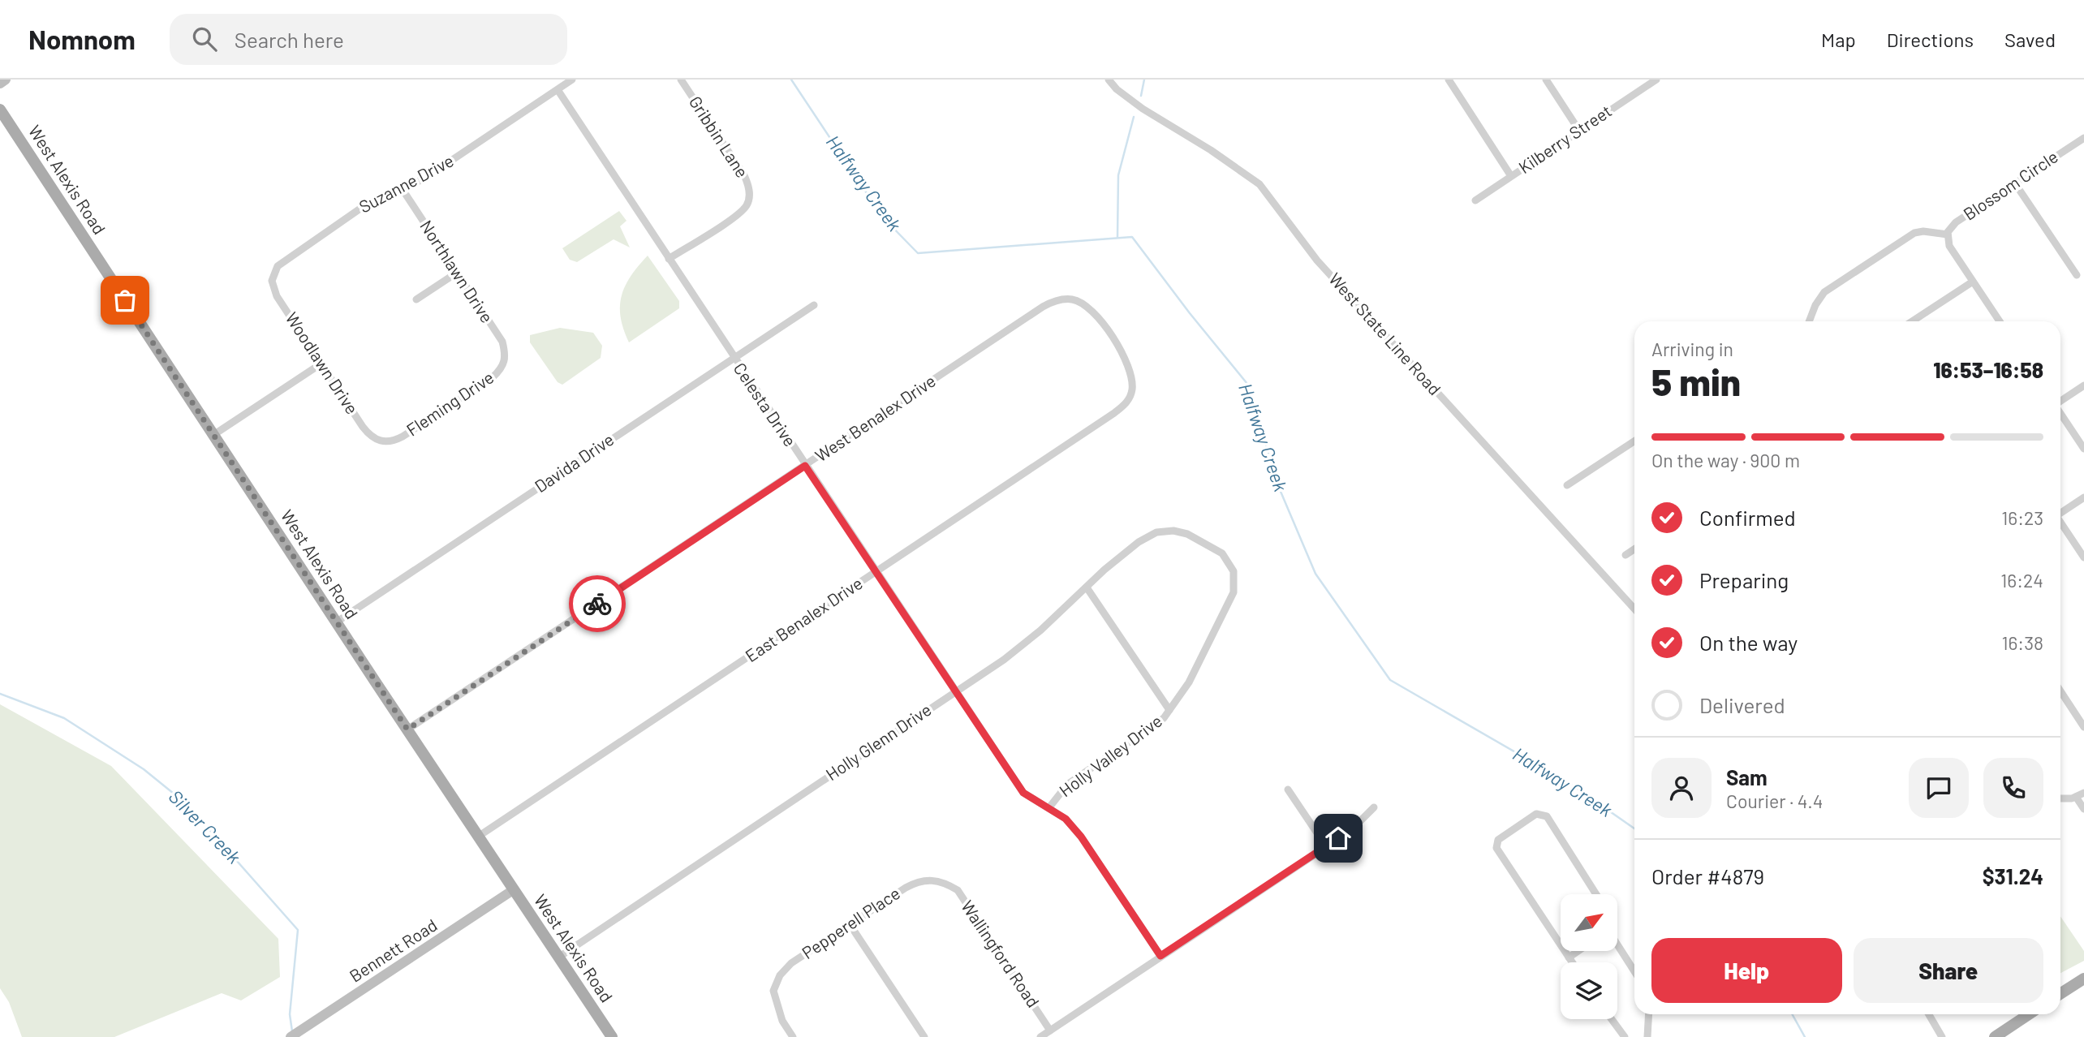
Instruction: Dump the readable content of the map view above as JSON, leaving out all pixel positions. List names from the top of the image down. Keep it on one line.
{"streets":{"main road":["West Alexis Road"],"street":["Gribbin Lane","Kilberry Street","Suzanne Drive","Blossom Circle","Northlawn Drive","West State Line Road","Woodlawn Drive","Fleming Drive","Celesta Drive","West Benalex Drive","Davida Drive","East Benalex Drive","Holly Glenn Drive","Holly Valley Drive","Pepperell Place","Bennett Road","Wallingford Road"]},"crossings":[["Gribbin Lane","Celesta Drive"],["West Alexis Road","West Benalex Drive"],["West Alexis Road","Davida Drive"],["West Alexis Road","East Benalex Drive"],["West Alexis Road","Holly Glenn Drive"],["West Alexis Road","Bennett Road"],["Suzanne Drive","Northlawn Drive"],["Suzanne Drive","Woodlawn Drive"],["Suzanne Drive","Celesta Drive"],["Northlawn Drive","Fleming Drive"],["Woodlawn Drive","Fleming Drive"],["Celesta Drive","West Benalex Drive"],["Celesta Drive","Davida Drive"],["Celesta Drive","East Benalex Drive"],["Celesta Drive","Holly Glenn Drive"],["Celesta Drive","Holly Valley Drive"],["West Benalex Drive","East Benalex Drive"],["Holly Glenn Drive","Holly Valley Drive"],["Pepperell Place","Wallingford Road"]],"water":["Halfway Creek","Silver Creek"],"north":"top right","page":{"header":"Nomnom","search":"Search here","nav":["Map","Directions","Saved"],"heading":["5 min","Arriving in","16:53–16:58"],"panel":["Sam","Courier · 4.4","Order #4879","$31.24"],"bar":"On the way · 900 m","list":[["Confirmed","16:23"],["Preparing","16:24"],["On the way","16:38"],"Delivered"],"buttons":["Help","Share"]}}
